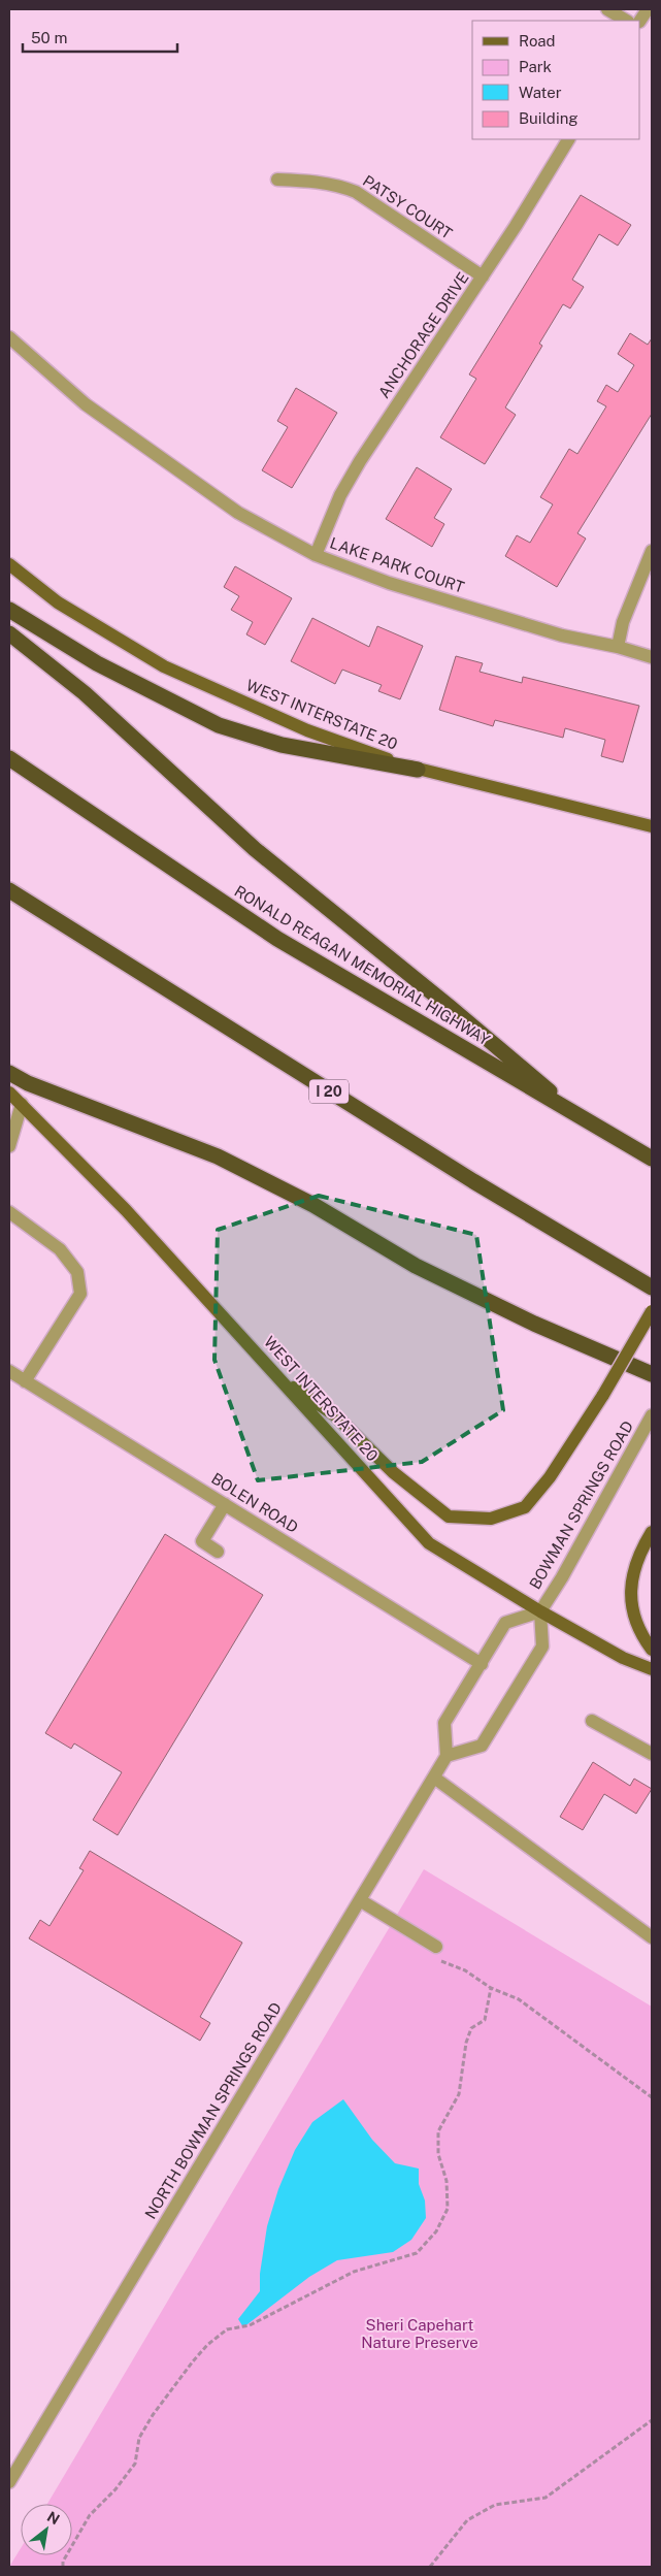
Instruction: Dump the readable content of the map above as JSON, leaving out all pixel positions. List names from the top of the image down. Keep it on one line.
{"streets":{"highway":["RONALD REAGAN MEMORIAL HIGHWAY","I 20"],"main road":["WEST INTERSTATE 20"],"street":["PATSY COURT","ANCHORAGE DRIVE","LAKE PARK COURT","BOLEN ROAD","BOWMAN SPRINGS ROAD","NORTH BOWMAN SPRINGS ROAD"]},"crossings":[["PATSY COURT","ANCHORAGE DRIVE"],["ANCHORAGE DRIVE","LAKE PARK COURT"],["WEST INTERSTATE 20","BOWMAN SPRINGS ROAD"]],"parks":["Sheri Capehart Nature Preserve"],"legend":["Road","Park","Water","Building"],"scale_bar":"50 m","north":"top right"}
